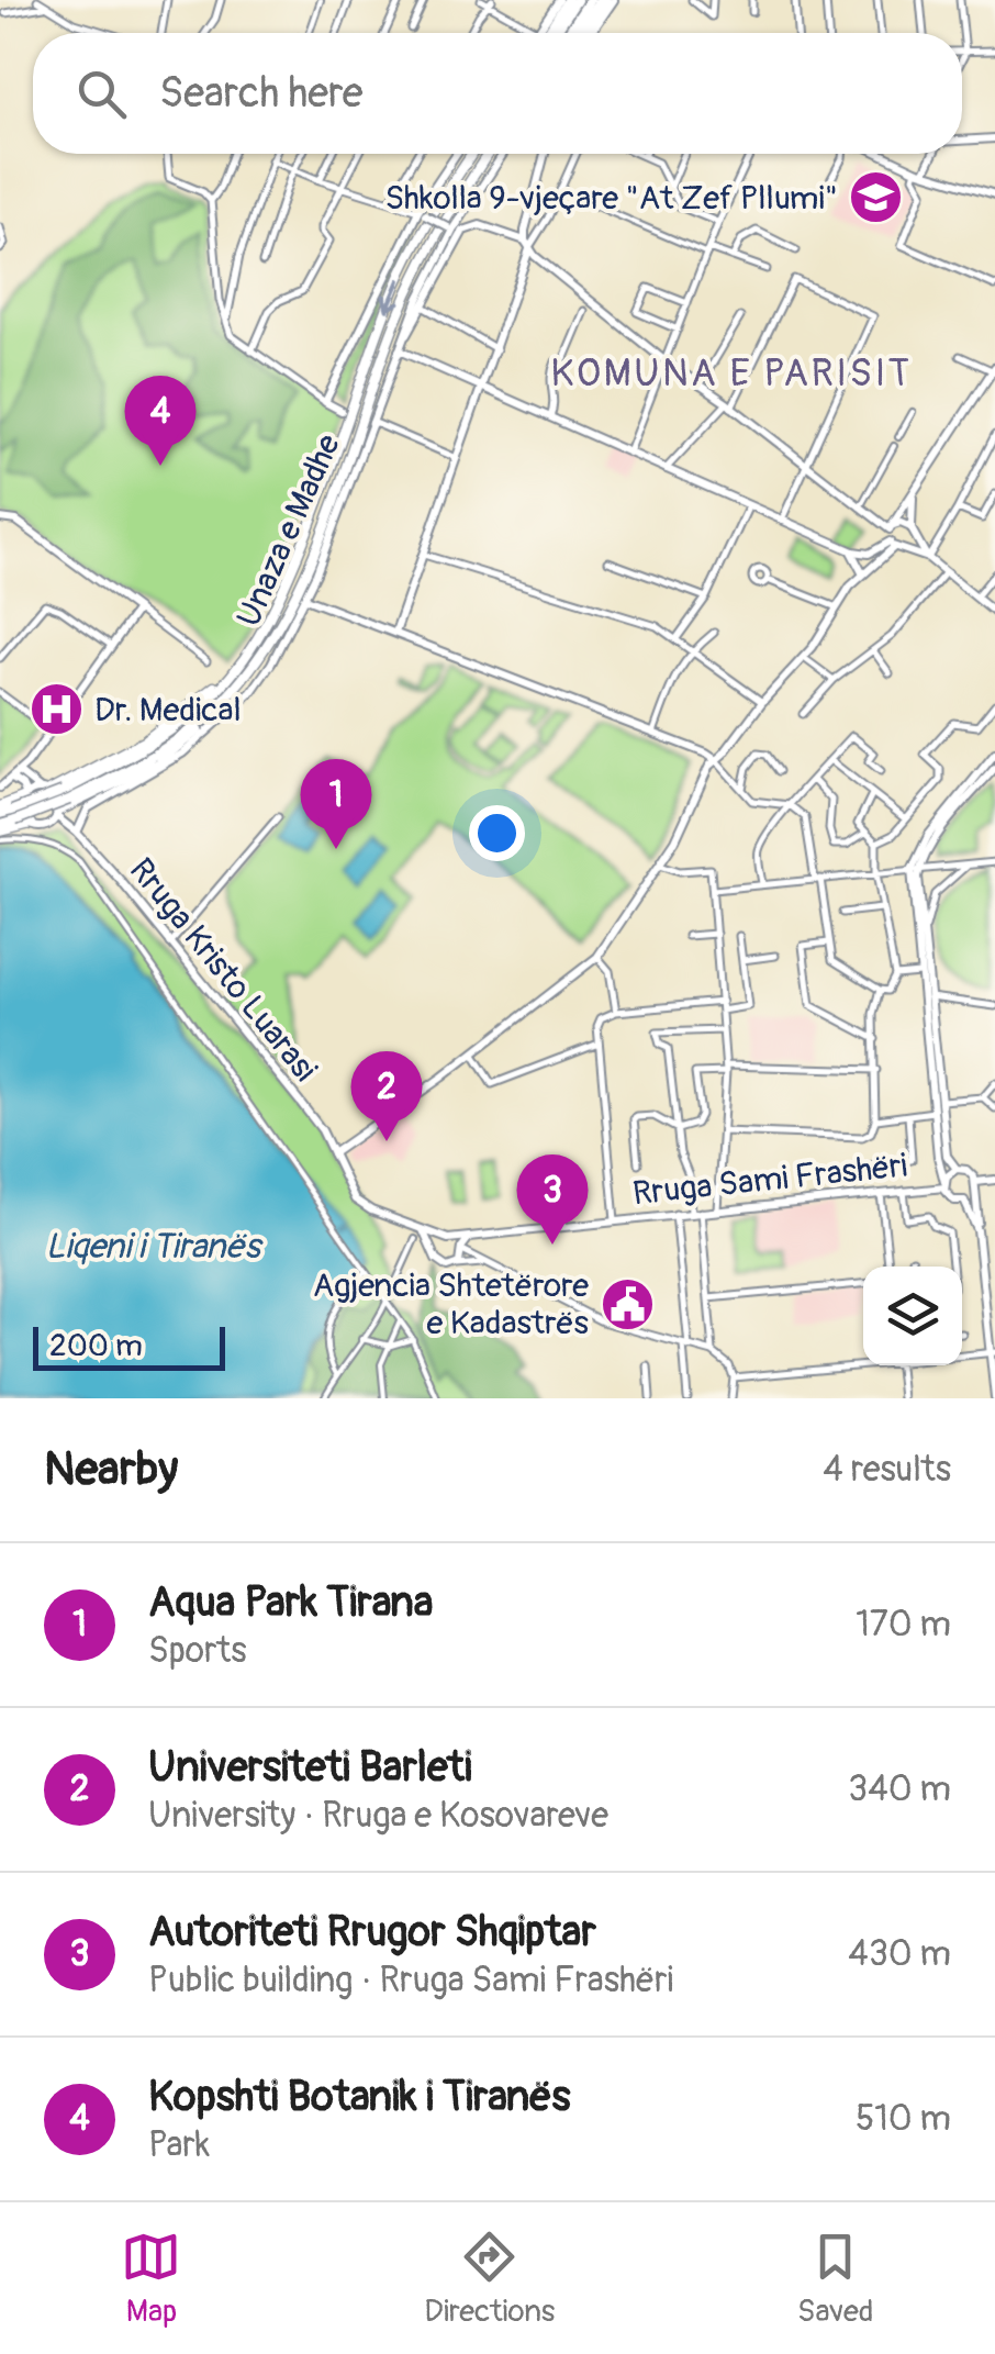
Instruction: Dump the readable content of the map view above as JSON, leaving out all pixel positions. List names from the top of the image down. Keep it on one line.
{"streets":{"highway":["Unaza e Madhe"],"street":["Rruga Kristo Luarasi","Rruga Sami Frashëri"]},"crossings":[["Rruga Kristo Luarasi","Rruga Sami Frashëri"]],"districts":["KOMUNA E PARISIT"],"water":["Liqeni i Tiranës"],"places":{"school or university":["Shkolla 9-vjeçare \"At Zef Pllumi\""],"hospital":["Dr. Medical"],"public building":["Agjencia Shtetërore e Kadastrës"]},"scale_bar":"200 m","page":{"search":"Search here","pins":["4","1","2","3"],"scale":"200 m","heading":["Nearby","4 results"],"list":[{"mark":"1","name":"Aqua Park Tirana","note":"Sports","value":"170 m"},{"mark":"2","name":"Universiteti Barleti","note":"University · Rruga e Kosovareve","value":"340 m"},{"mark":"3","name":"Autoriteti Rrugor Shqiptar","note":"Public building · Rruga Sami Frashëri","value":"430 m"},{"mark":"4","name":"Kopshti Botanik i Tiranës","note":"Park","value":"510 m"}],"nav":["Map","Directions","Saved"]}}
